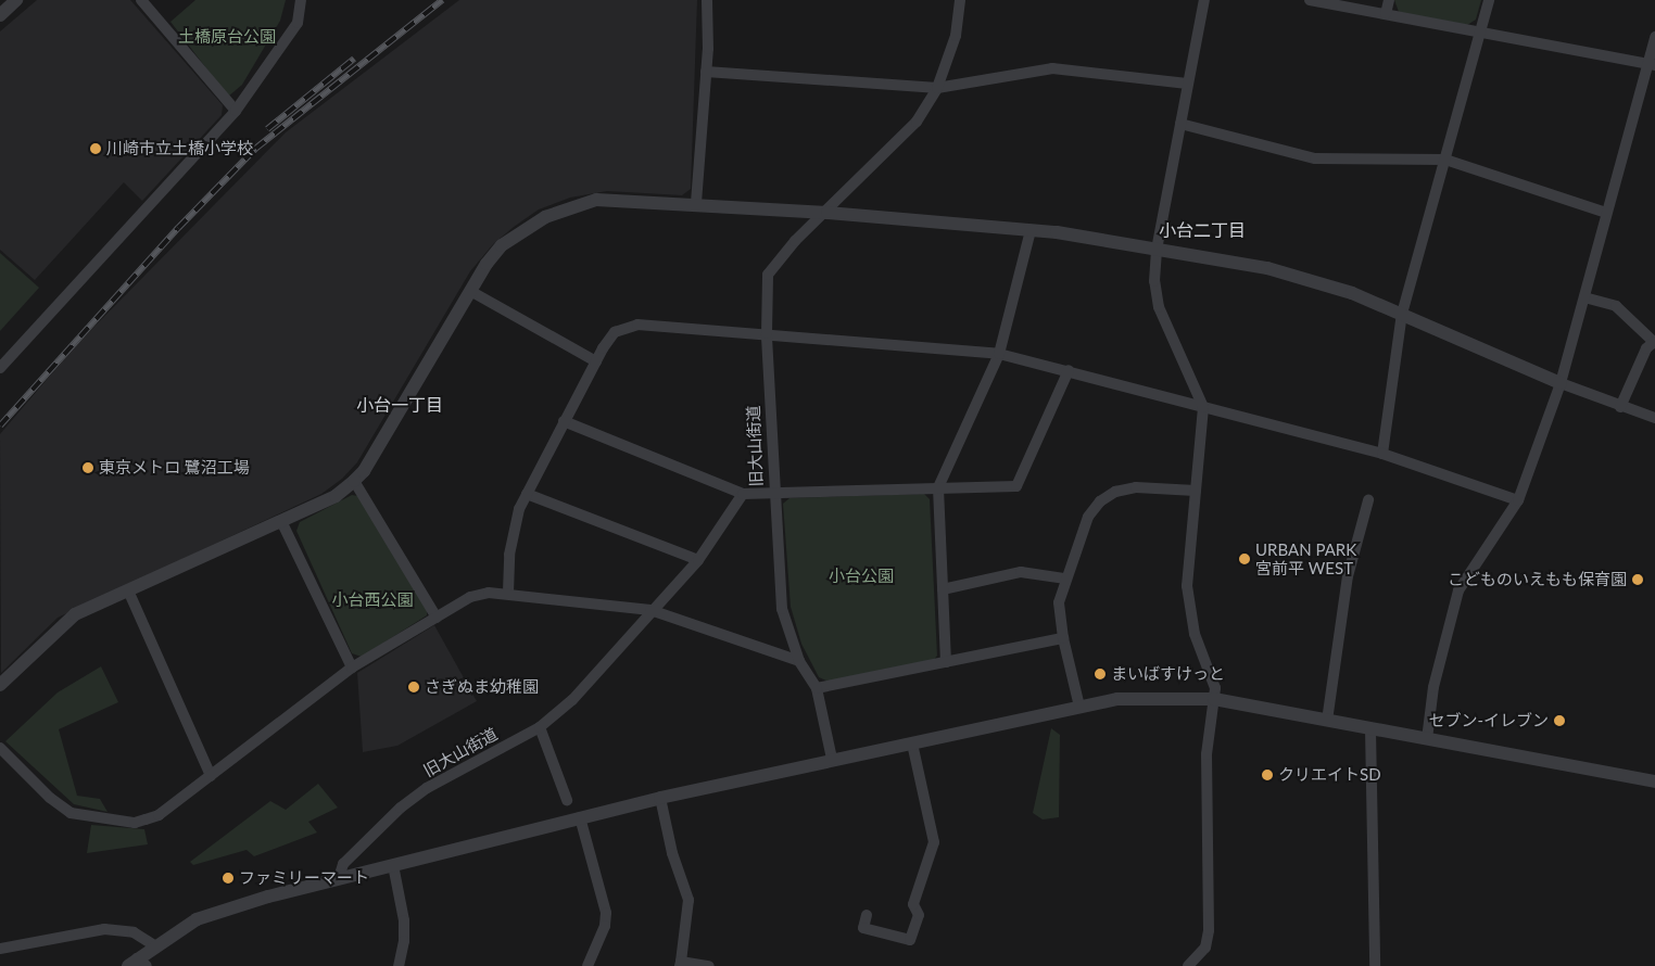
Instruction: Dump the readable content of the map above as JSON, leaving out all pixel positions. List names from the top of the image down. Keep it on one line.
{"streets":{"street":["旧大山街道"]},"districts":["小台二丁目","小台一丁目"],"parks":["土橋原台公園","小台公園","小台西公園"],"places":["川崎市立土橋小学校","東京メトロ 鷺沼工場","URBAN PARK 宮前平 WEST","こどものいえもも保育園","まいばすけっと","さぎぬま幼稚園","セブン-イレブン","クリエイトSD","ファミリーマート"]}
